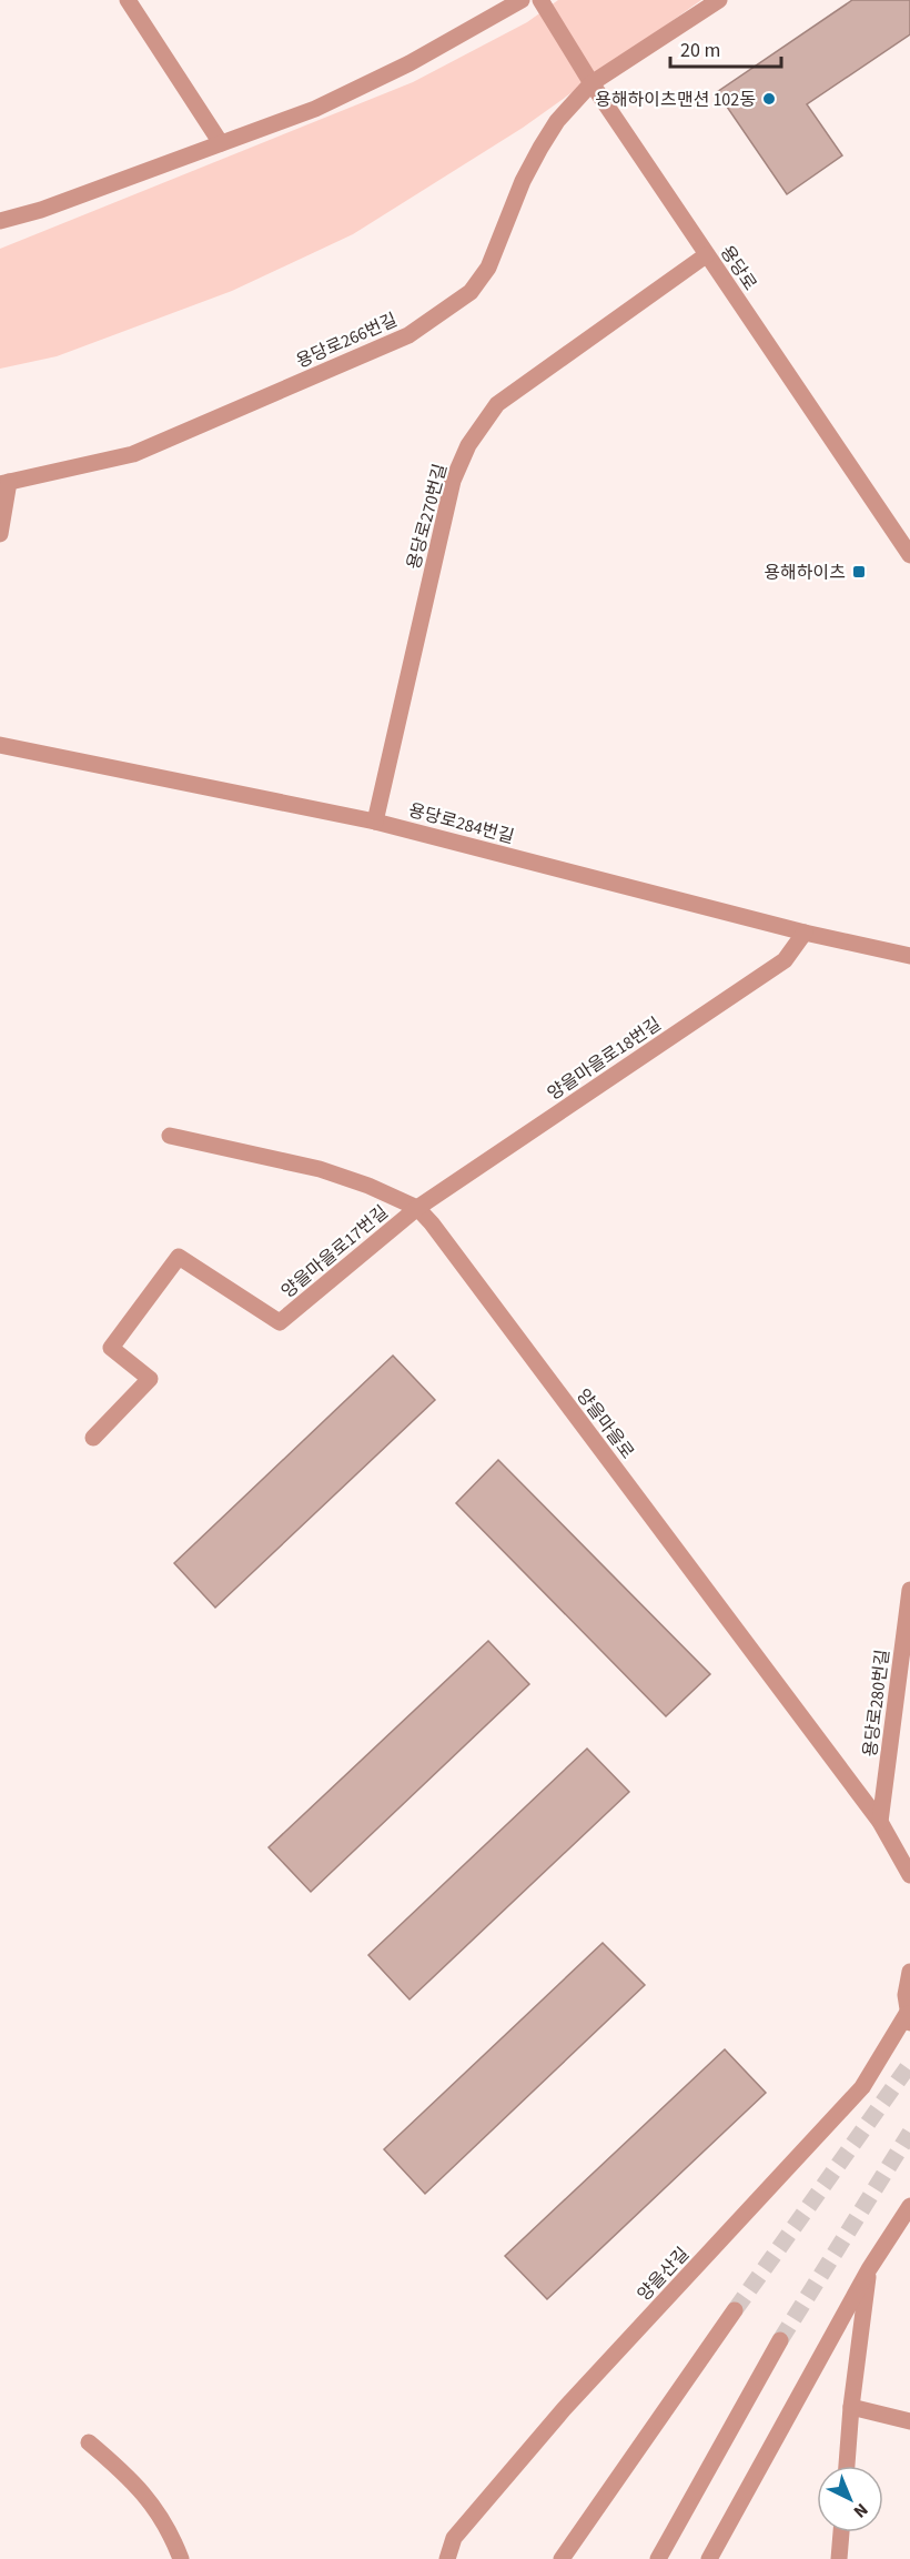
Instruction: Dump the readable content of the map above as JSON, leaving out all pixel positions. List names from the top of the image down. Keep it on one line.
{"streets":{"street":["용당로","용당로266번길","용당로270번길","용당로284번길","양을마을로18번길","양을마을로17번길","양을마을로","용당로280번길","양을산길"]},"crossings":[["용당로","용당로266번길"],["용당로","용당로270번길"],["용당로270번길","용당로284번길"],["용당로284번길","양을마을로18번길"],["양을마을로18번길","양을마을로17번길"],["양을마을로18번길","양을마을로"],["양을마을로17번길","양을마을로"],["양을마을로","용당로280번길"]],"places":{"other":["용해하이츠맨션 102동"],"transit":["용해하이츠"]},"scale_bar":"20 m","north":"bottom right"}
